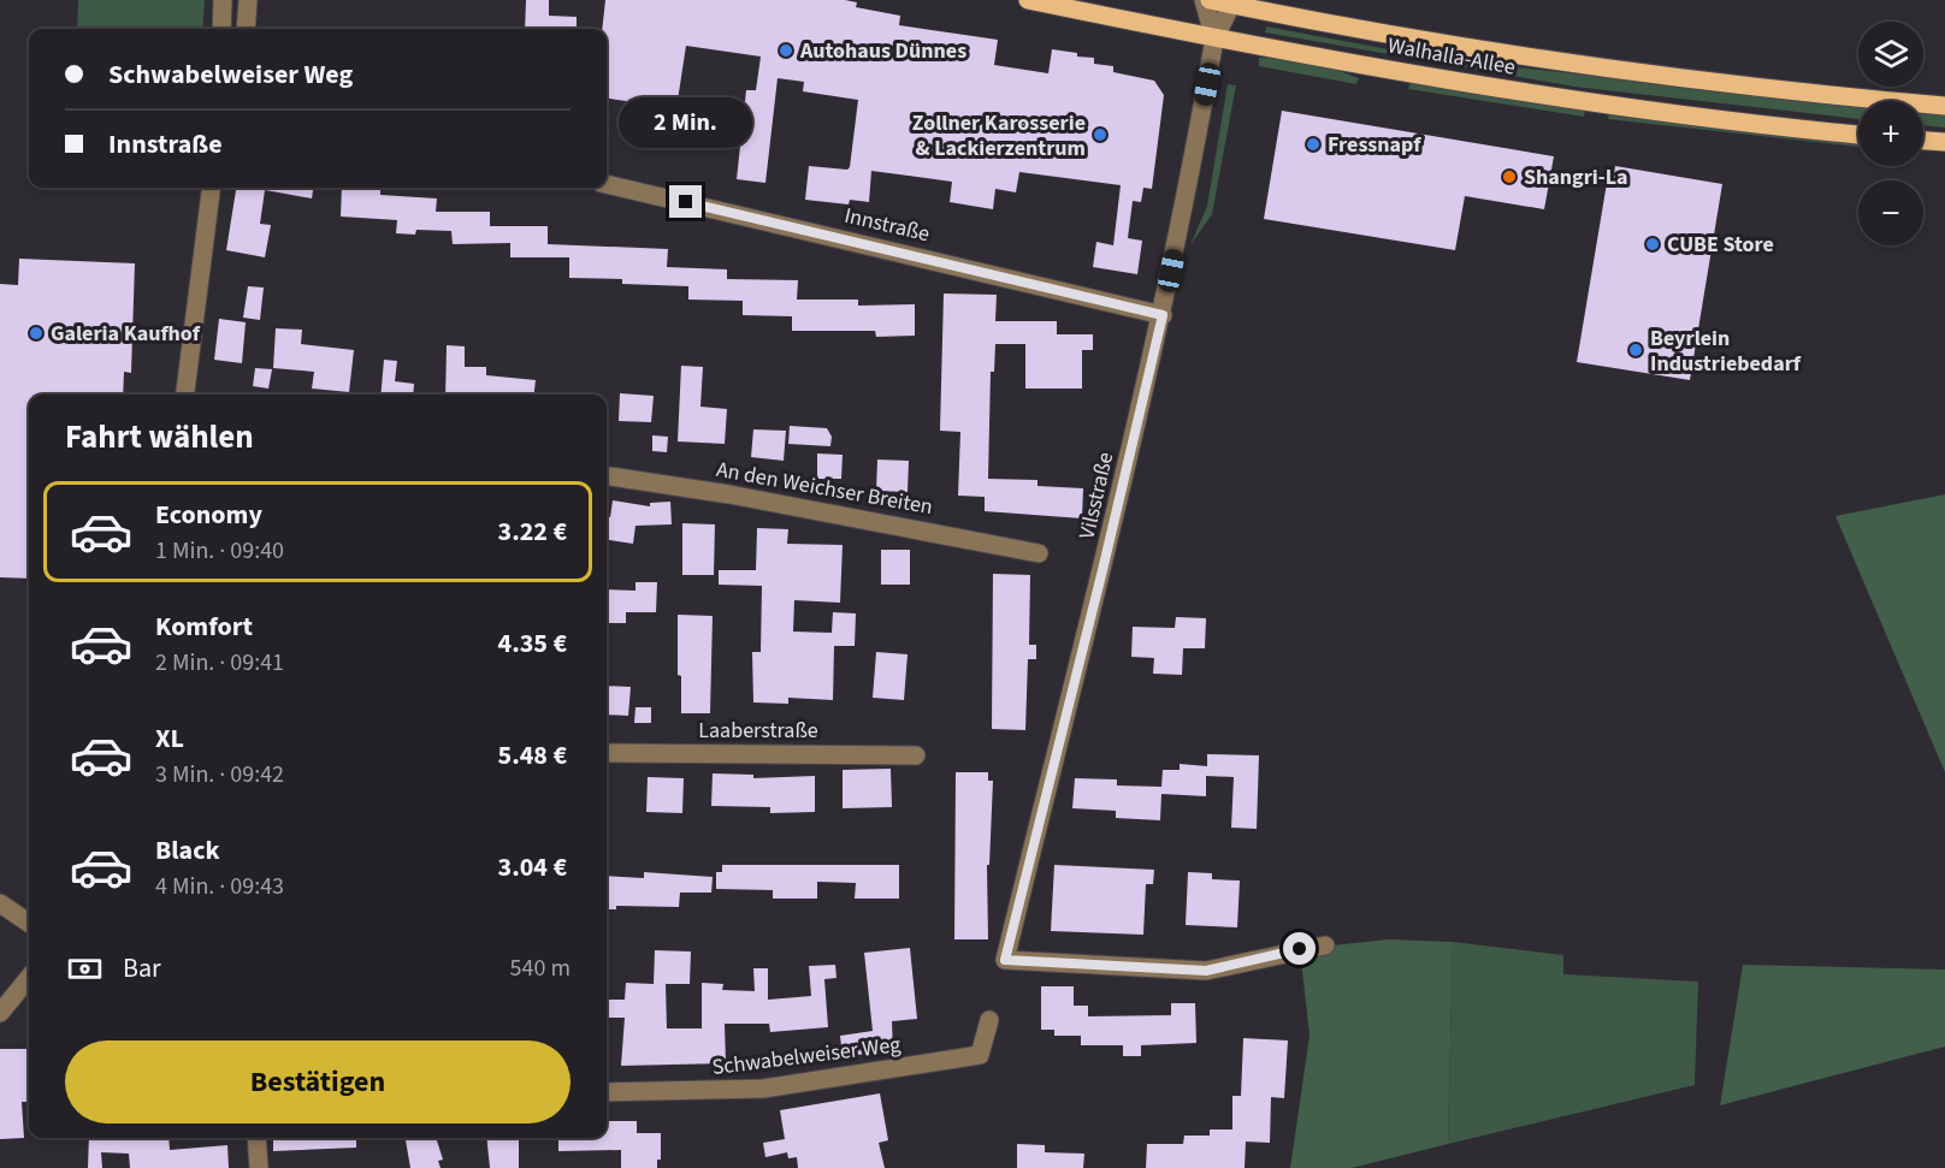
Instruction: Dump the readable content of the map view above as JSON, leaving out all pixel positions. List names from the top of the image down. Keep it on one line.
{"streets":{"main road":["Walhalla-Allee"],"street":["Innstraße","An den Weichser Breiten","Vilsstraße","Laaberstraße","Schwabelweiser Weg"]},"crossings":[["Walhalla-Allee","Vilsstraße"],["Innstraße","Vilsstraße"]],"places":["Autohaus Dünnes","Zollner Karosserie & Lackierzentrum","Fressnapf","Shangri-La","CUBE Store","Galeria Kaufhof","Beyrlein Industriebedarf"],"page":{"map_buttons":["+","−"],"banner":["Schwabelweiser Weg","Innstraße"],"bubble":"2 Min.","heading":"Fahrt wählen","list":[{"name":"Economy","note":"1 Min. · 09:40","value":"3.22 €"},{"name":"Komfort","note":"2 Min. · 09:41","value":"4.35 €"},{"name":"XL","note":"3 Min. · 09:42","value":"5.48 €"},{"name":"Black","note":"4 Min. · 09:43","value":"3.04 €"}],"pay":["Bar","540 m"],"buttons":"Bestätigen"}}
